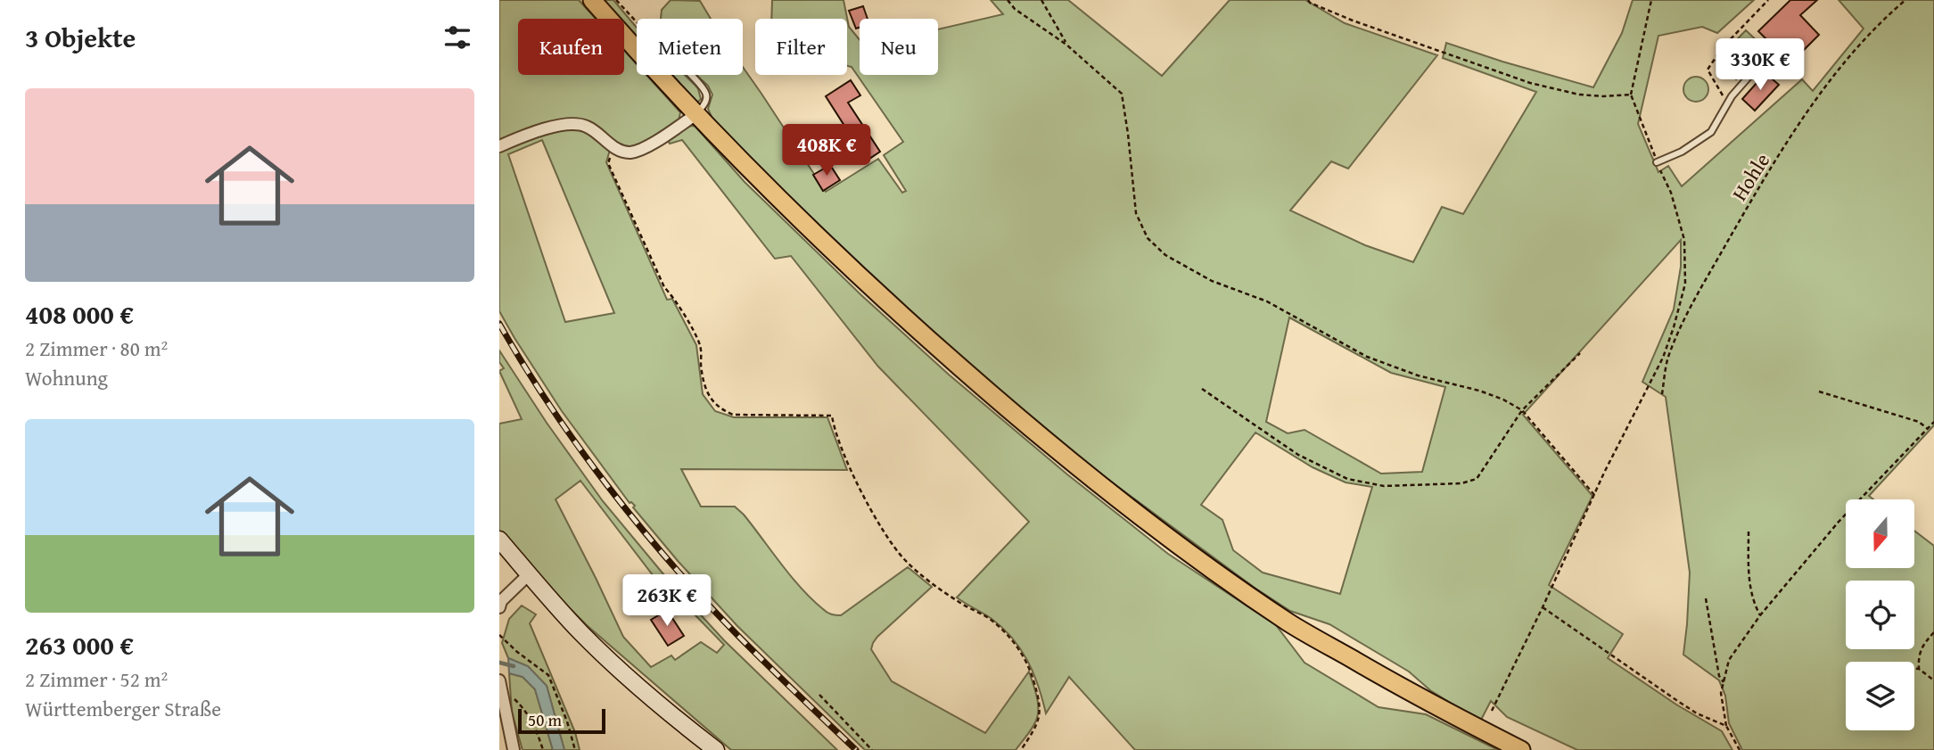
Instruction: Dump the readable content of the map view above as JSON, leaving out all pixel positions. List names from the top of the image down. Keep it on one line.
{"streets":{"path":["Hohle"]},"scale_bar":"50 m","north":"bottom","page":{"heading":"3 Objekte","chip":["Kaufen","Mieten","Filter","Neu"],"price":["330K €","408K €","263K €"],"list":[{"name":"408 000 €","note":"2 Zimmer · 80 m² · Wohnung"},{"name":"263 000 €","note":"2 Zimmer · 52 m² · Württemberger Straße"}],"scale":"50 m"}}
